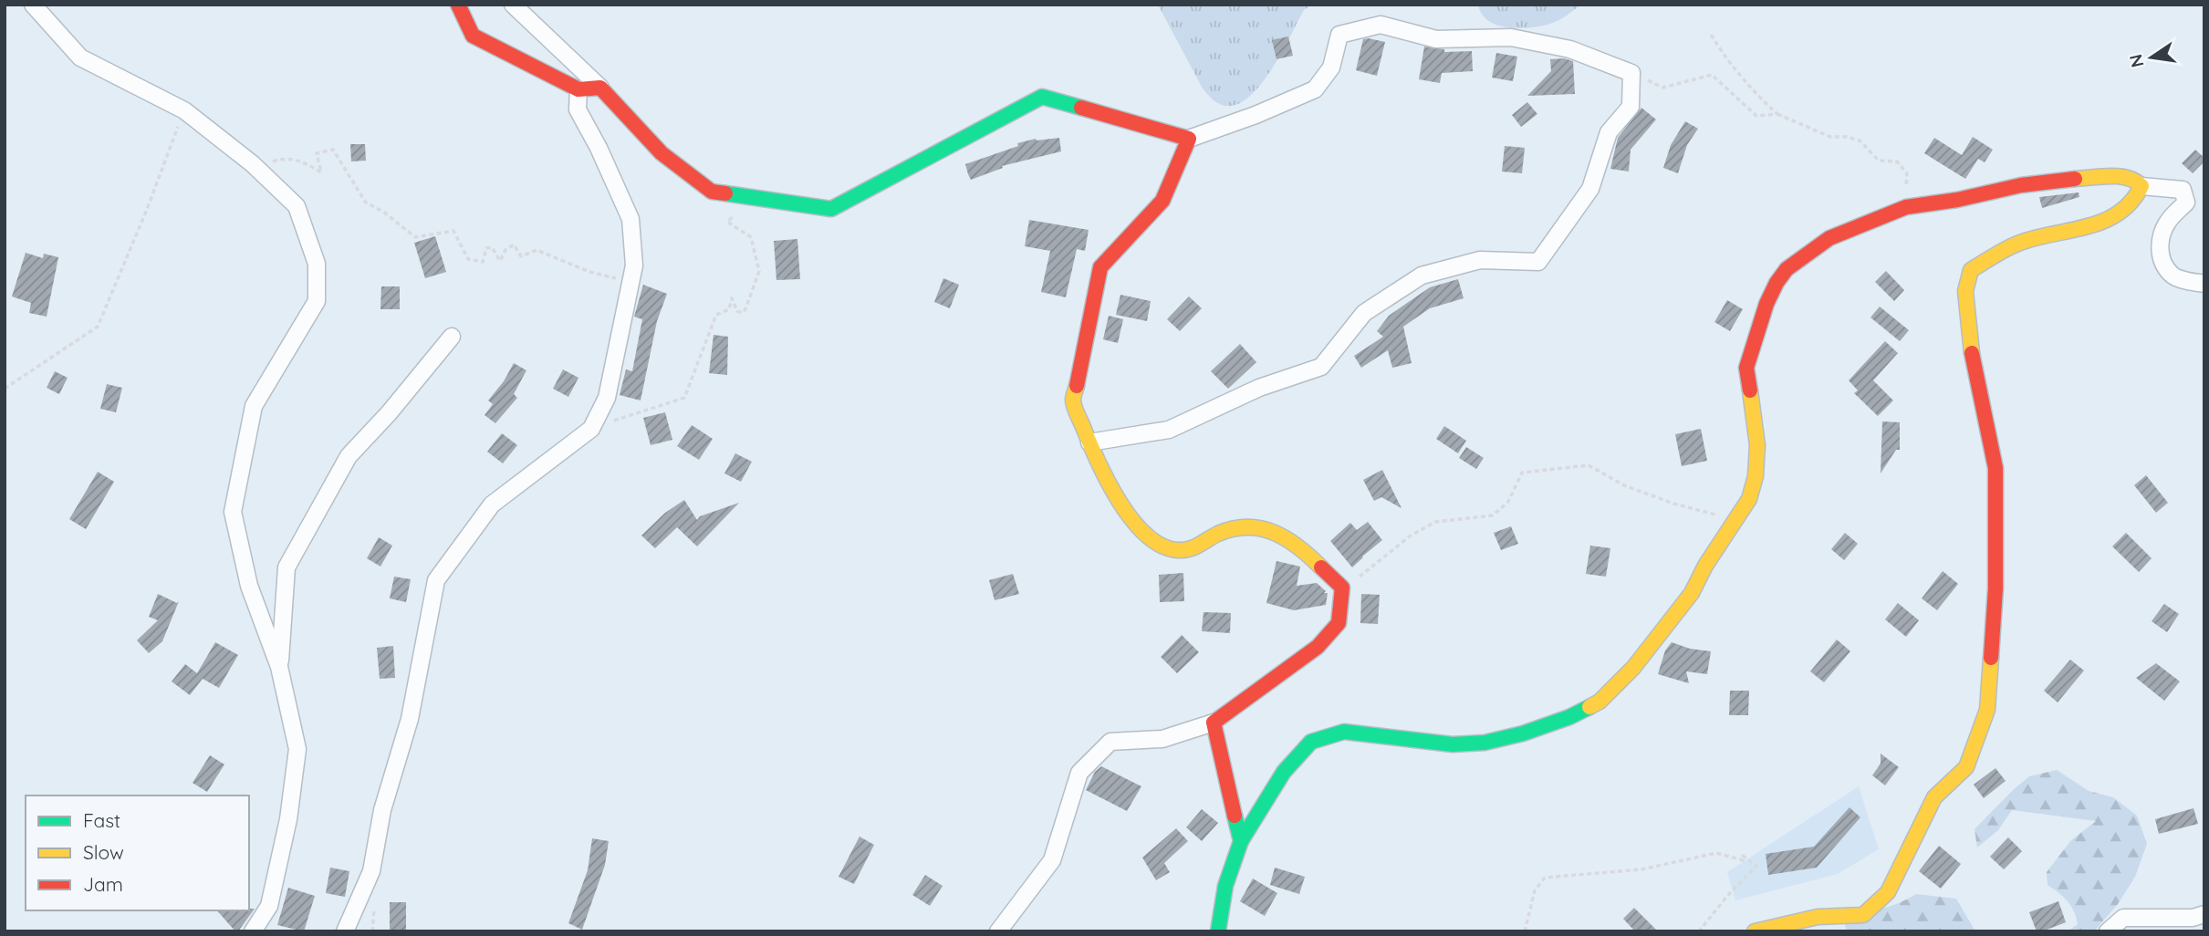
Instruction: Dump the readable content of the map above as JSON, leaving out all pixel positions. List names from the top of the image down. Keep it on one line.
{"legend":["Fast","Slow","Jam"],"north":"left"}
